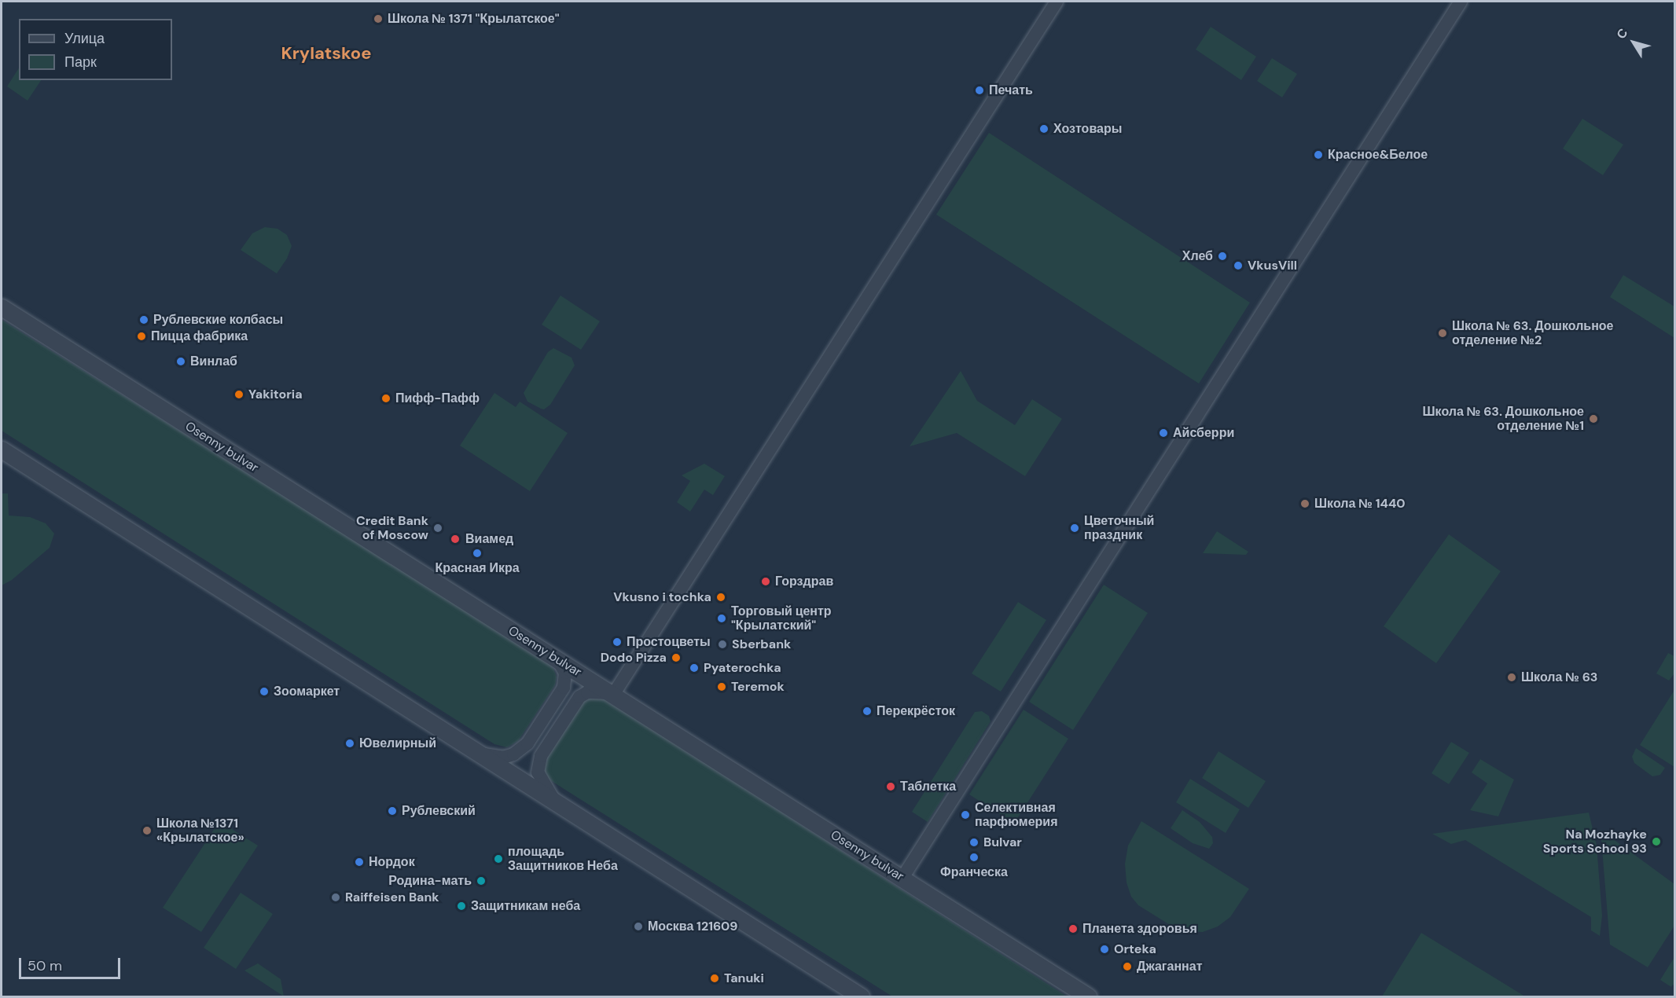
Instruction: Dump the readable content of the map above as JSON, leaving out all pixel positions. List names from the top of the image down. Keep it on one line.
{"streets":{"street":["Osenny bulvar"]},"districts":["Krylatskoe"],"places":["Школа № 1371 \"Крылатское\"","Печать","Хозтовары","Красное&Белое","Хлеб","VkusVill","Рублевские колбасы","Школа № 63. Дошкольное отделение №2","Пицца фабрика","Винлаб","Yakitoria","Пифф-Пафф","Школа № 63. Дошкольное отделение №1","Айсберри","Школа № 1440","Credit Bank of Moscow","Цветочный праздник","Виамед","Красная Икра","Горздрав","Vkusno i tochka","Торговый центр \"Крылатский\"","Простоцветы","Sberbank","Dodo Pizza","Pyaterochka","Школа № 63","Teremok","Зоомаркет","Перекрёсток","Ювелирный","Таблетка","Рублевский","Селективная парфюмерия","Школа №1371 «Крылатское»","Na Mozhayke Sports School 93","Bulvar","Франческа","площадь Защитников Неба","Нордок","Родина-мать","Raiffeisen Bank","Защитникам неба","Москва 121609","Планета здоровья","Orteka","Джаганнат","Tanuki"],"legend":["Улица","Парк"],"scale_bar":"50 m","north":"top left"}
